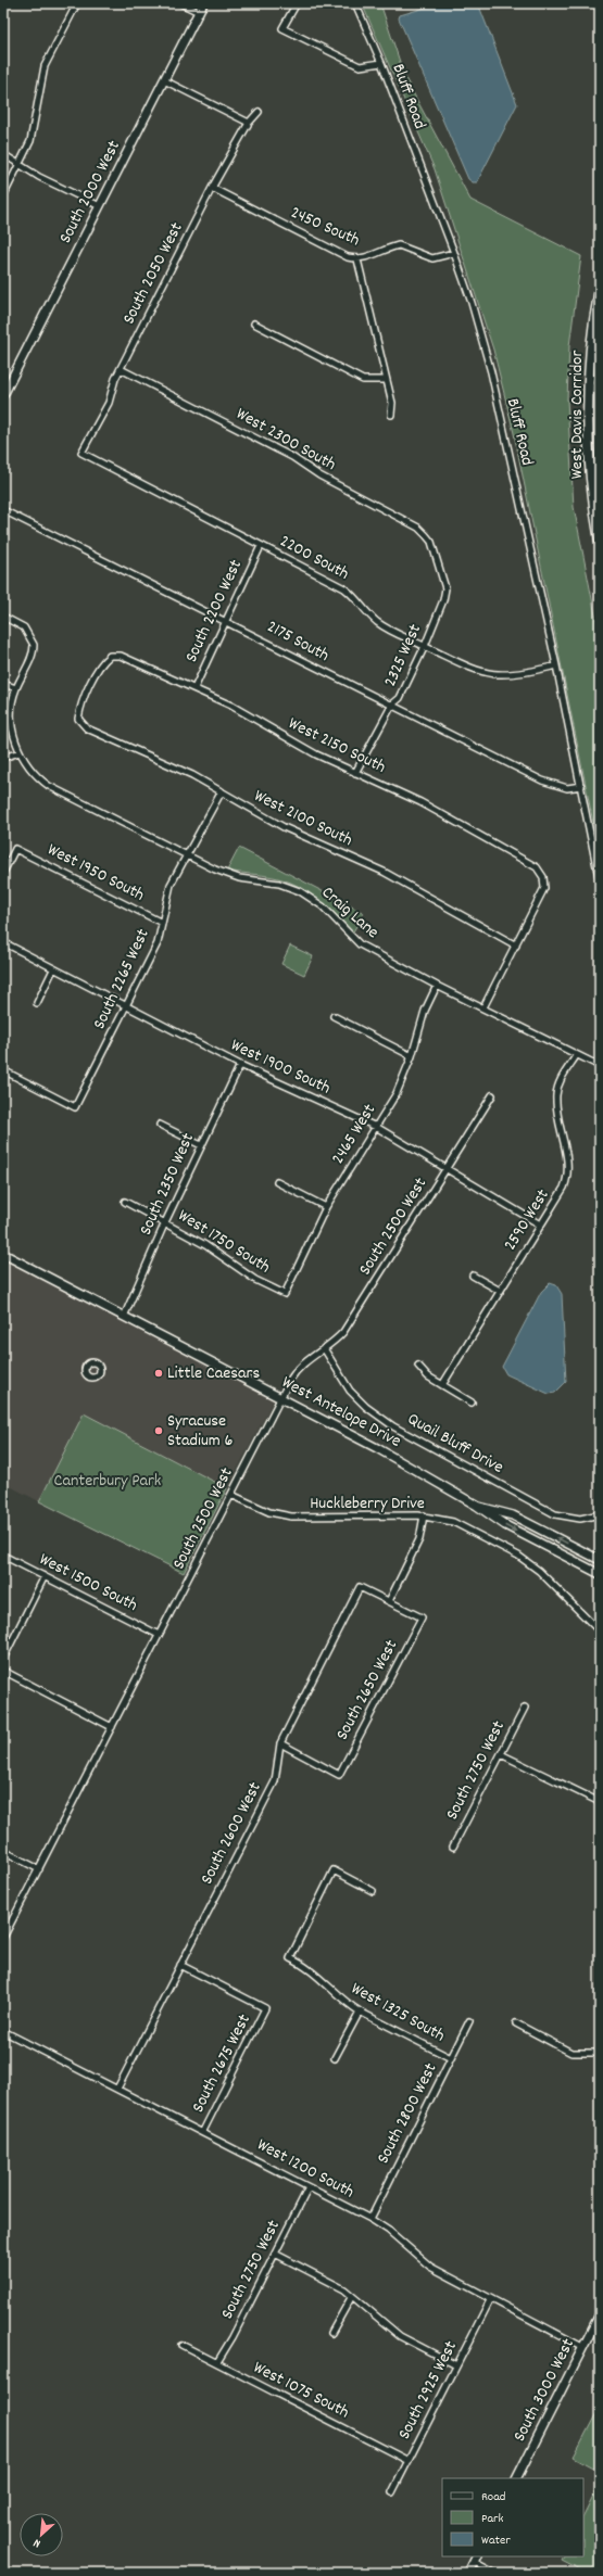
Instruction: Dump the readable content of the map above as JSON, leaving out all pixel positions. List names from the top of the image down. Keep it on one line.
{"streets":{"highway":["West Davis Corridor"],"main road":["South 2000 West","West Antelope Drive","South 3000 West"],"street":["Bluff Road","2450 South","South 2050 West","West 2300 South","2200 South","South 2200 West","2175 South","2325 West","West 2150 South","West 2100 South","West 1950 South","Craig Lane","South 2265 West","West 1900 South","2465 West","South 2350 West","2590 West","South 2500 West","West 1750 South","Quail Bluff Drive","Huckleberry Drive","West 1500 South","South 2650 West","South 2750 West","South 2600 West","West 1325 South","South 2675 West","South 2800 West","West 1200 South","West 1075 South","South 2925 West"]},"crossings":[["Bluff Road","2450 South"],["Bluff Road","2200 South"],["Bluff Road","2175 South"],["2450 South","South 2050 West"],["South 2050 West","West 2300 South"],["South 2050 West","2200 South"],["West 2300 South","2325 West"],["2200 South","South 2200 West"],["2200 South","2325 West"],["South 2200 West","2175 South"],["South 2200 West","West 2150 South"],["2175 South","2325 West"],["2325 West","West 2150 South"],["West 2150 South","West 2100 South"],["West 2100 South","South 2265 West"],["West 1950 South","South 2265 West"],["Craig Lane","South 2265 West"],["Craig Lane","2465 West"],["Craig Lane","2590 West"],["South 2265 West","West 1900 South"],["West 1900 South","2465 West"],["West 1900 South","South 2350 West"],["West 1900 South","2590 West"],["West 1900 South","South 2500 West"],["2465 West","West 1750 South"],["South 2350 West","West 1750 South"],["South 2350 West","West Antelope Drive"],["South 2500 West","West Antelope Drive"],["South 2500 West","Quail Bluff Drive"],["South 2500 West","Huckleberry Drive"],["South 2500 West","West 1500 South"],["South 2650 West","South 2600 West"],["South 2750 West","West 1200 South"],["South 2750 West","West 1075 South"],["South 2600 West","South 2675 West"],["South 2600 West","West 1200 South"],["West 1325 South","South 2800 West"],["South 2675 West","West 1200 South"],["South 2800 West","West 1200 South"],["West 1200 South","South 2925 West"],["West 1200 South","South 3000 West"],["West 1075 South","South 2925 West"]],"parks":["Canterbury Park"],"places":["Little Caesars","Syracuse Stadium 6"],"legend":["Road","Park","Water"],"north":"bottom left"}
